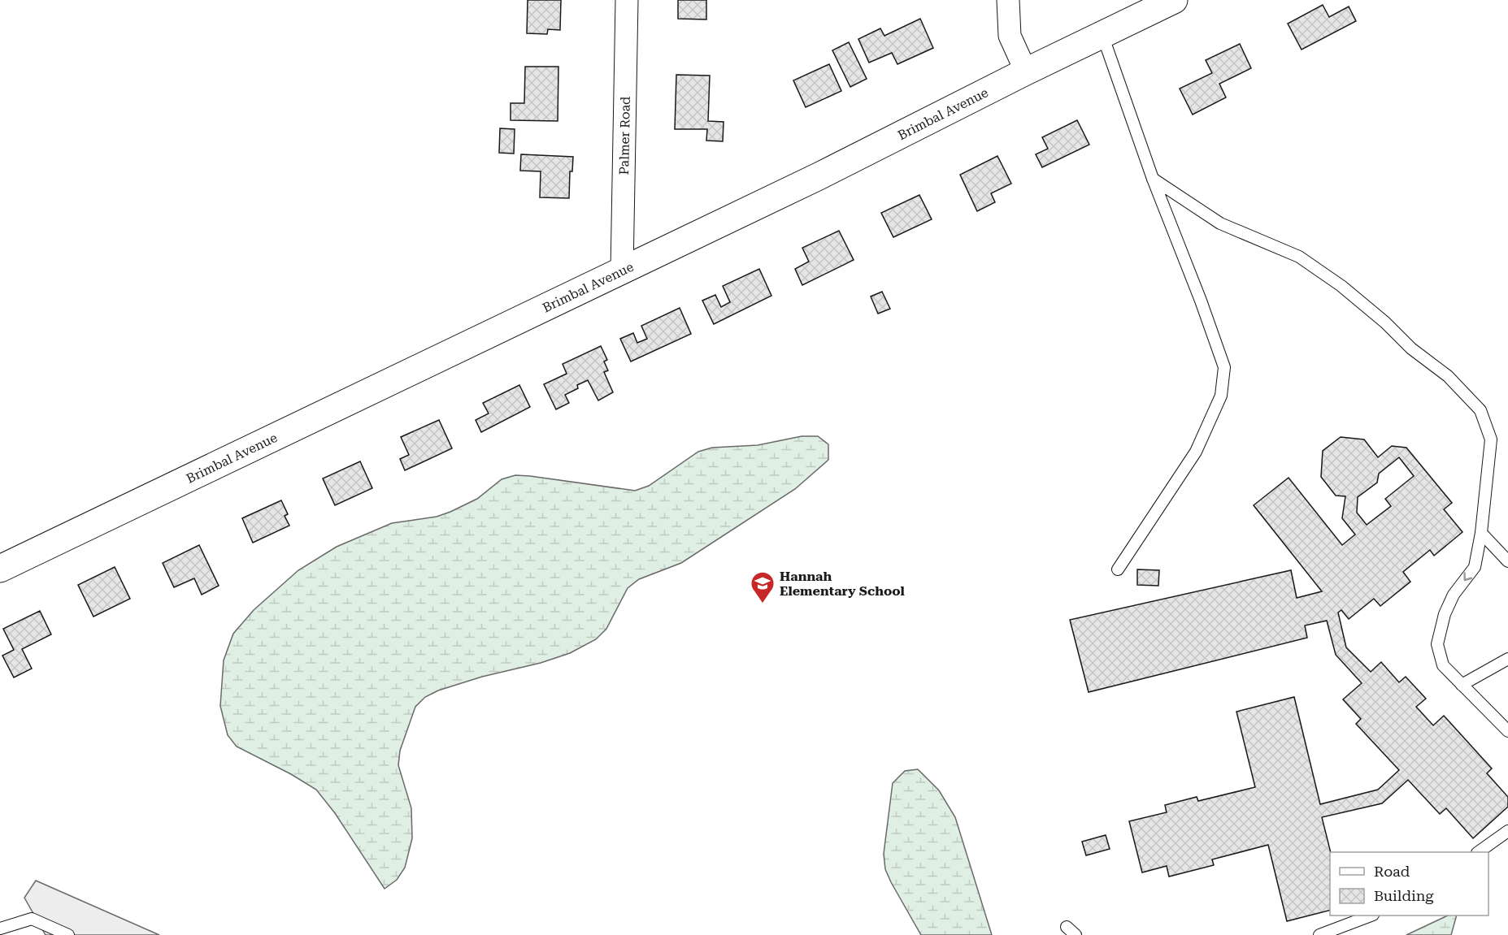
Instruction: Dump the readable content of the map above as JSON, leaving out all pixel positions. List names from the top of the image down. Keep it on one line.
{"streets":{"main road":["Brimbal Avenue"],"street":["Palmer Road"]},"crossings":[["Brimbal Avenue","Palmer Road"]],"places":{"school or university":["Hannah Elementary School"]},"legend":["Road","Building"]}
